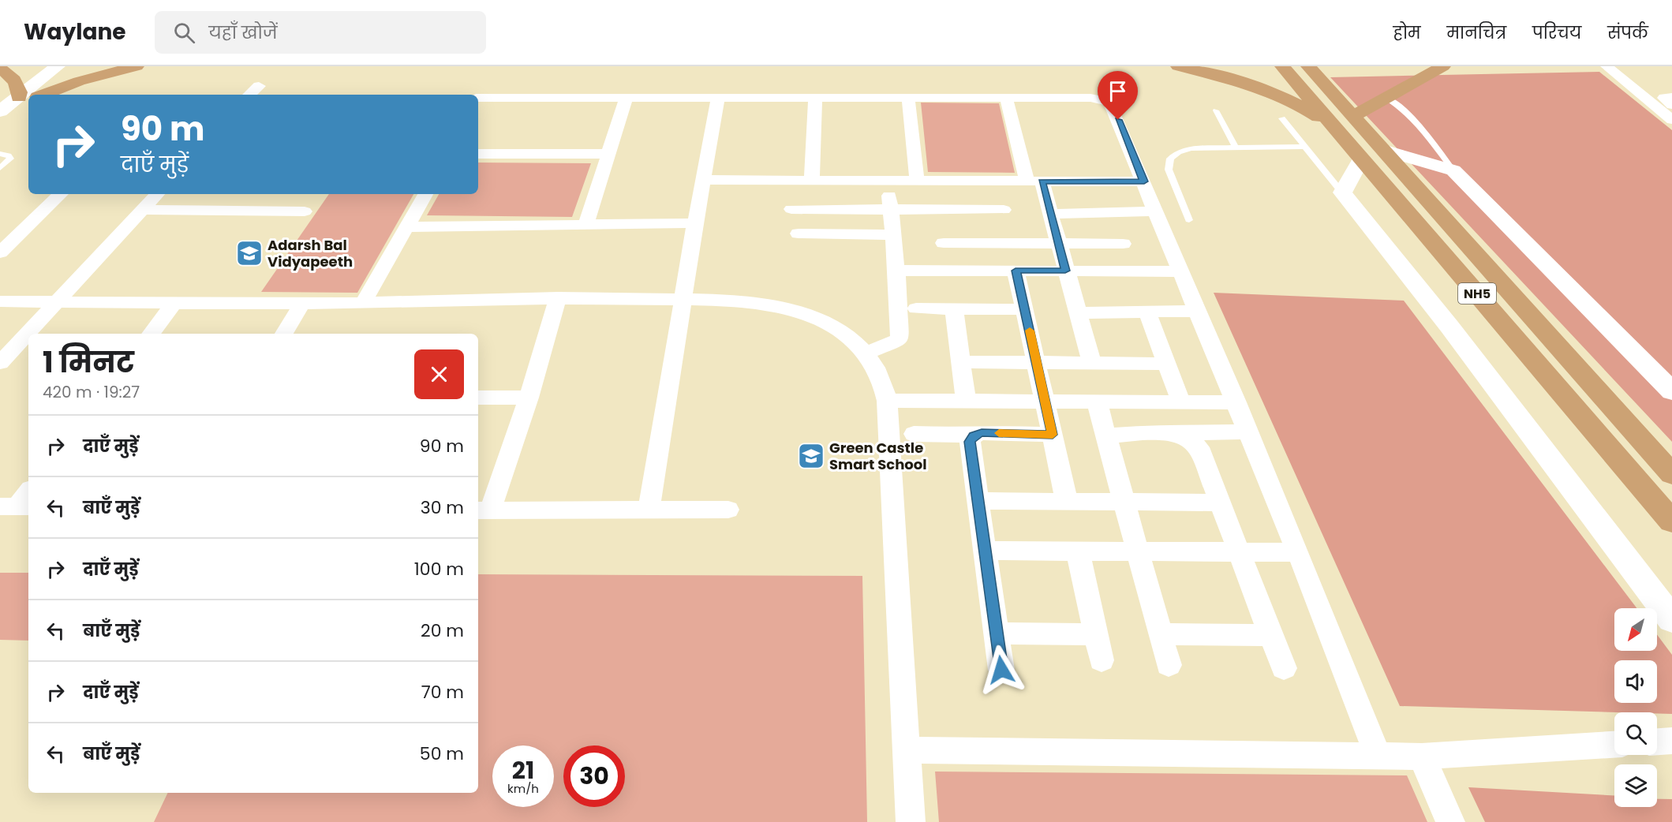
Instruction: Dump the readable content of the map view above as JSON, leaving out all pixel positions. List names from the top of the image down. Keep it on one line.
{"streets":{"highway":["NH5"]},"places":{"school or university":["Adarsh Bal Vidyapeeth","Green Castle Smart School"]},"north":"bottom left","page":{"header":"Waylane","search":"यहाँ खोजें","nav":["होम","मानचित्र","परिचय","संपर्क"],"turn":["90 m","दाएँ मुड़ें"],"heading":["1 मिनट","420 m · 19:27"],"list":[{"name":"दाएँ मुड़ें","value":"90 m"},{"name":"बाएँ मुड़ें","value":"30 m"},{"name":"दाएँ मुड़ें","value":"100 m"},{"name":"बाएँ मुड़ें","value":"20 m"},{"name":"दाएँ मुड़ें","value":"70 m"},{"name":"बाएँ मुड़ें","value":"50 m"}],"speed":"21 km/h","limit":"30"}}
